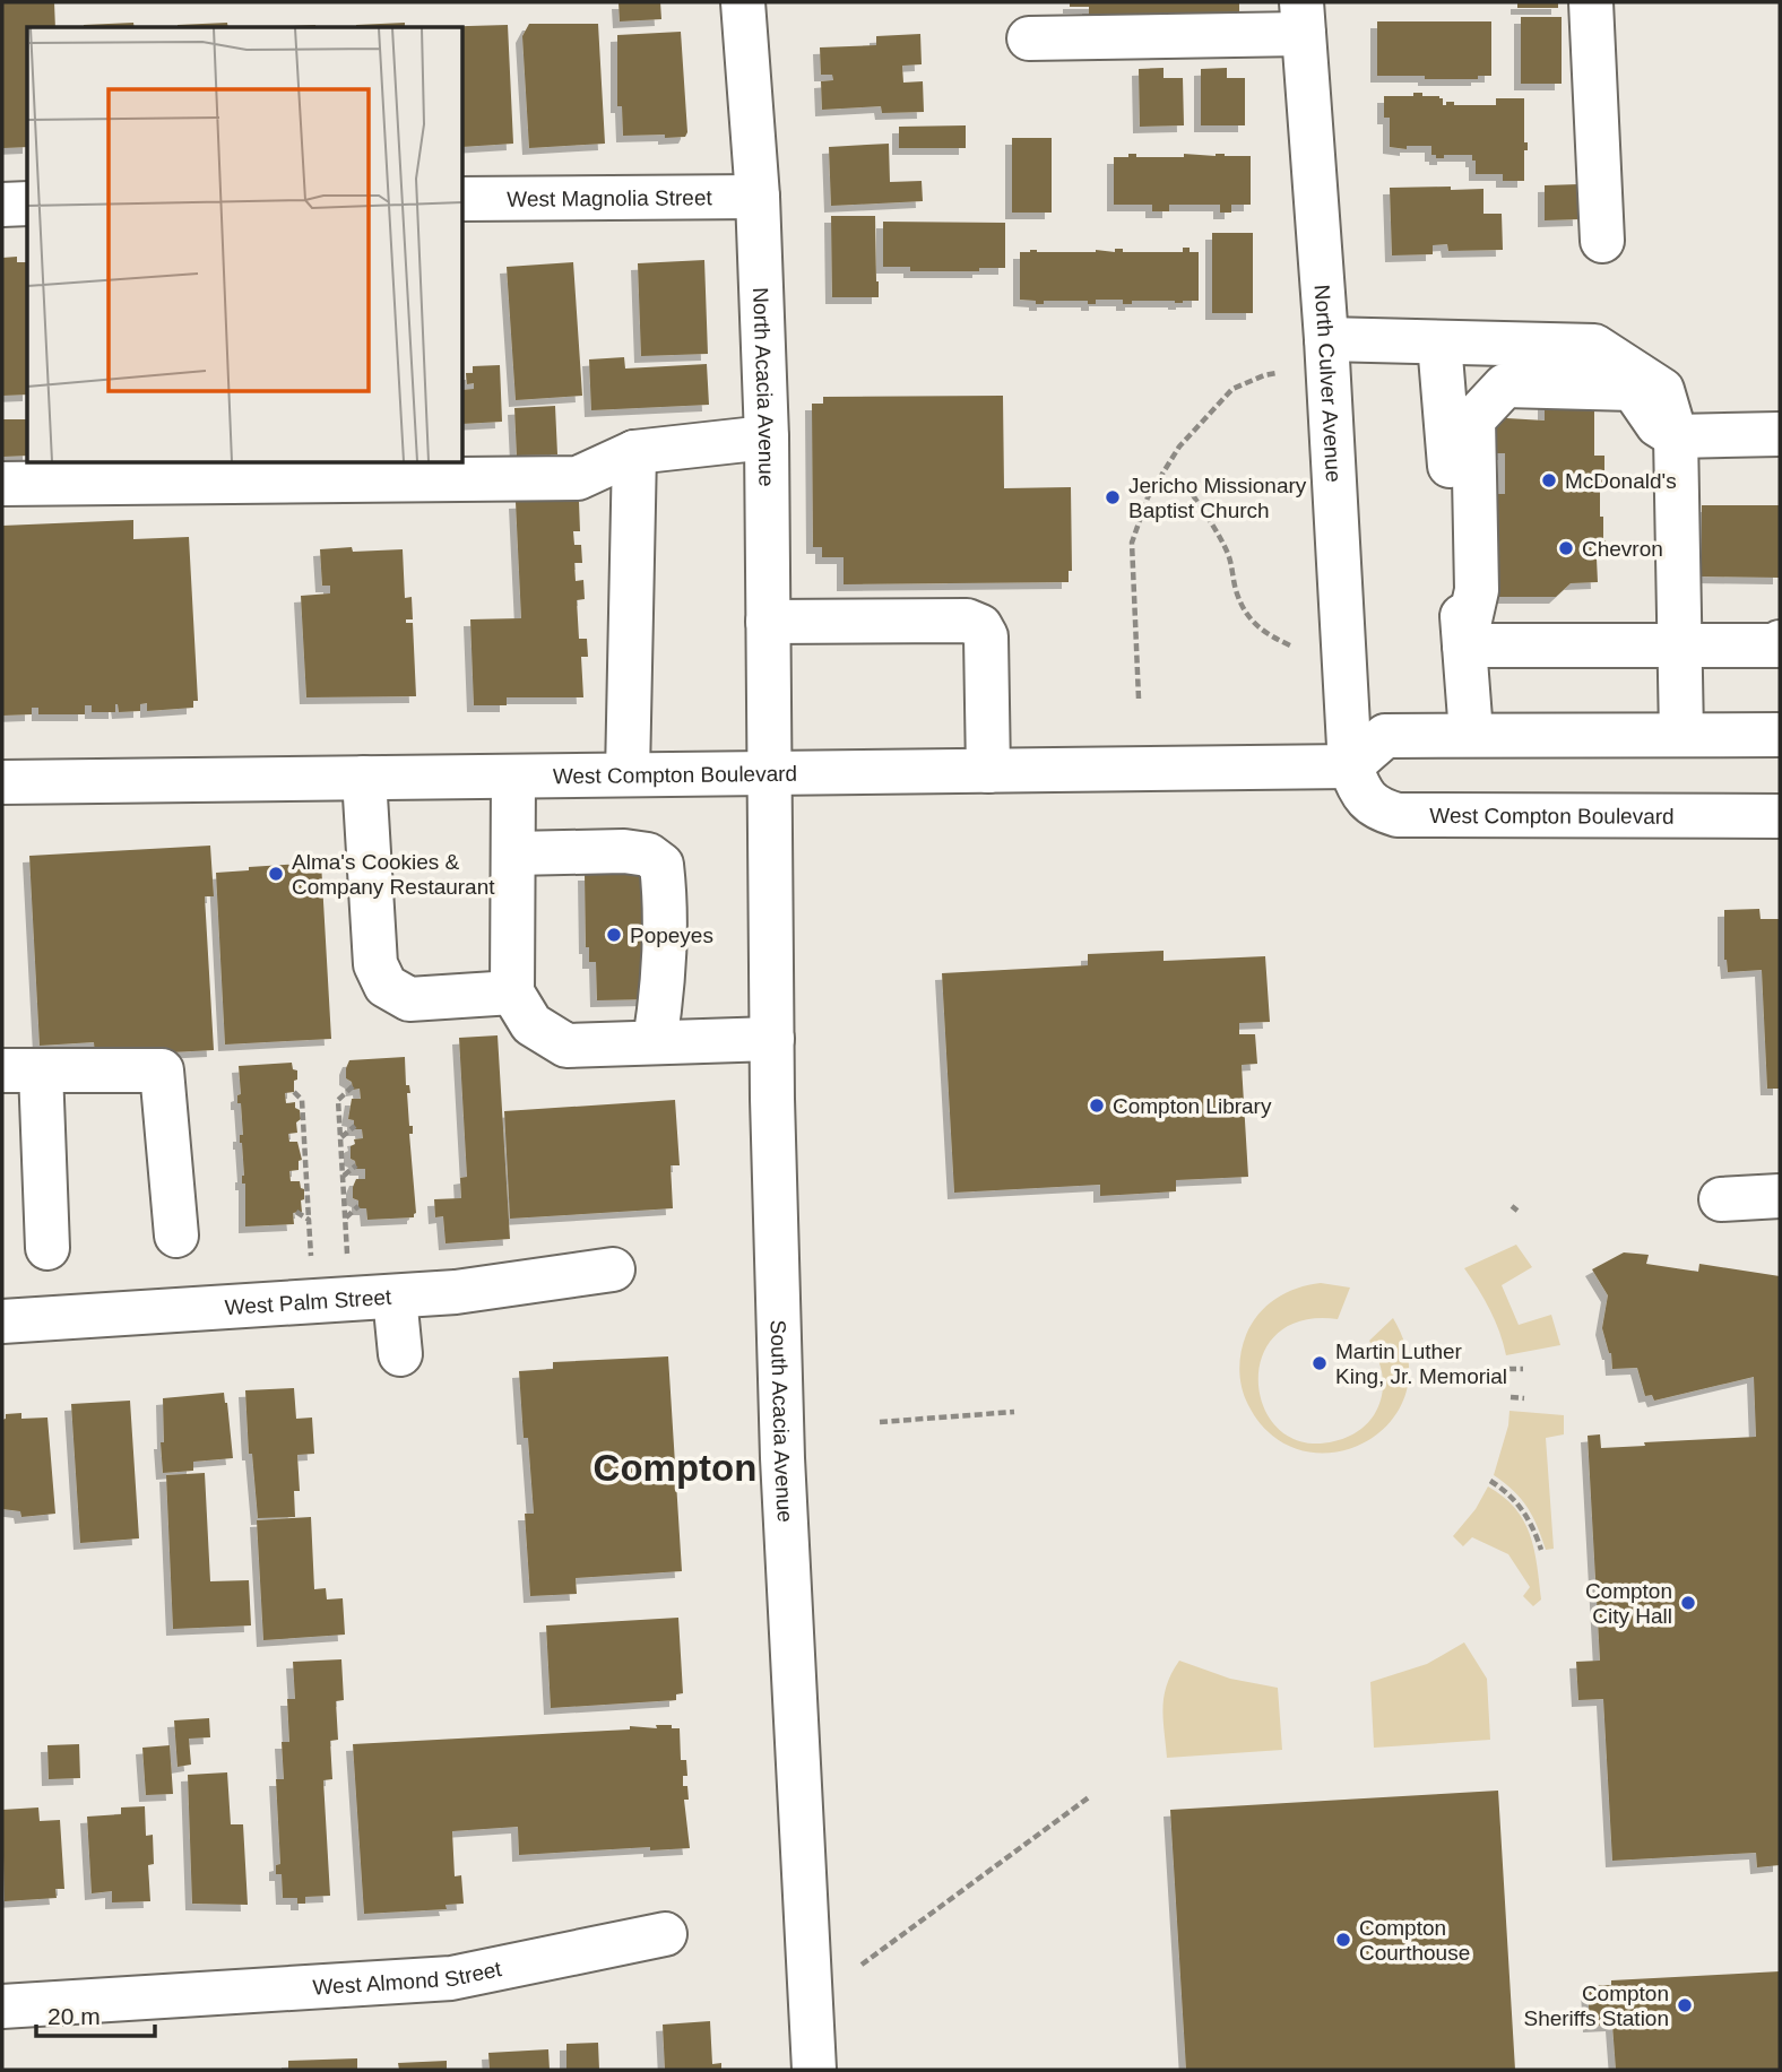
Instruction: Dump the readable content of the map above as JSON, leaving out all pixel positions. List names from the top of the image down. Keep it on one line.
{"streets":{"street":["West Magnolia Street","North Culver Avenue","North Acacia Avenue","West Compton Boulevard","West Palm Street","South Acacia Avenue","West Almond Street"]},"crossings":[["West Magnolia Street","North Acacia Avenue"],["North Culver Avenue","West Compton Boulevard"],["North Acacia Avenue","West Compton Boulevard"],["North Acacia Avenue","South Acacia Avenue"],["West Compton Boulevard","South Acacia Avenue"]],"districts":["Compton"],"places":["McDonald's","Jericho Missionary Baptist Church","Chevron","Alma's Cookies & Company Restaurant","Popeyes","Compton Library","Martin Luther King, Jr. Memorial","Compton City Hall","Compton Courthouse","Compton Sheriffs Station"],"scale_bar":"20 m"}
